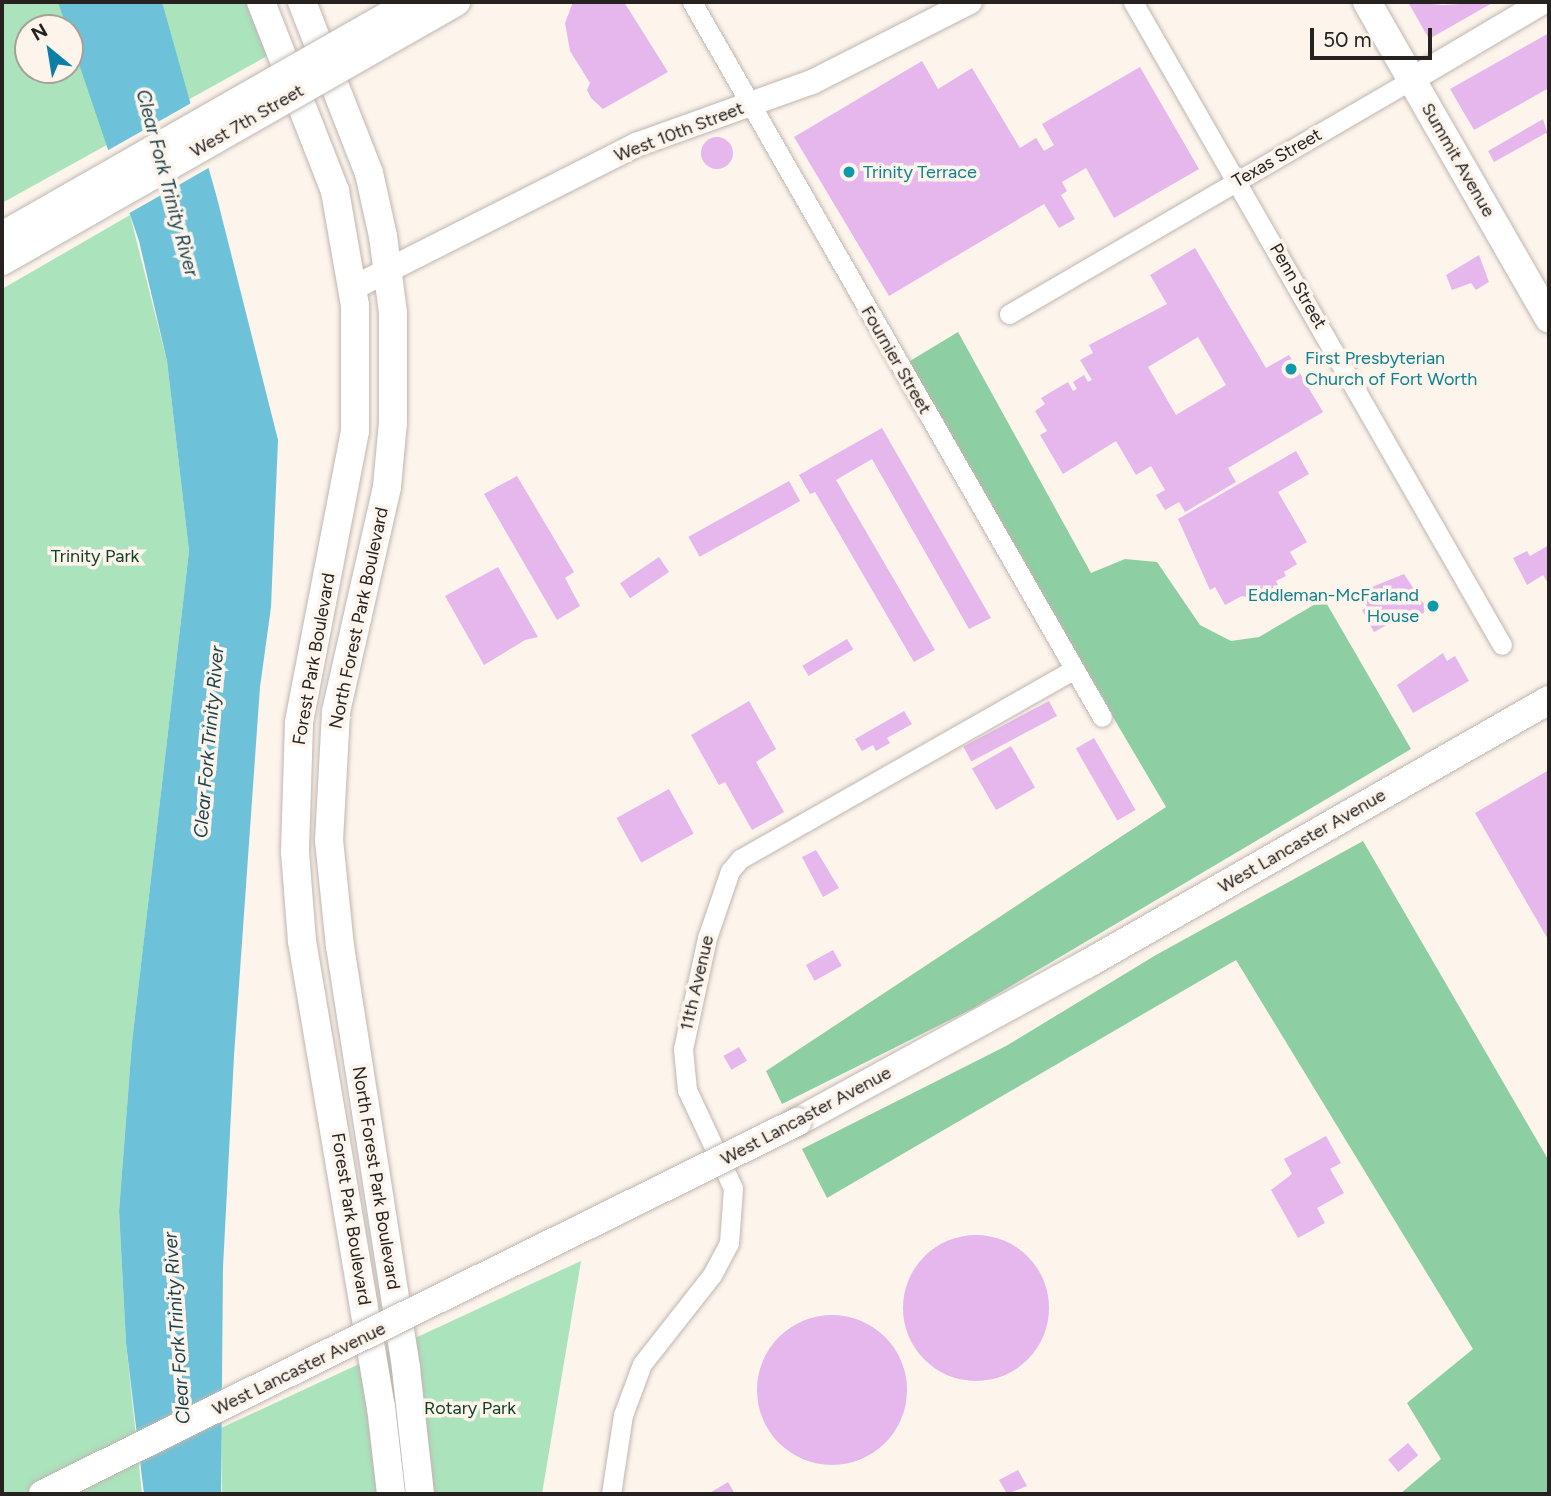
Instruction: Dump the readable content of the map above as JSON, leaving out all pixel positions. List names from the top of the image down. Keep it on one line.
{"streets":{"main road":["West 7th Street","Summit Avenue","North Forest Park Boulevard","Forest Park Boulevard","West Lancaster Avenue"],"street":["West 10th Street","Texas Street","Penn Street","Fournier Street","11th Avenue"]},"crossings":[["West 10th Street","Fournier Street"],["West 10th Street","North Forest Park Boulevard"],["West 10th Street","Forest Park Boulevard"],["Texas Street","Summit Avenue"],["Texas Street","Penn Street"],["Fournier Street","11th Avenue"]],"water":["Clear Fork Trinity River"],"parks":["Trinity Park","Rotary Park"],"places":["Trinity Terrace","First Presbyterian Church of Fort Worth","Eddleman-McFarland House"],"scale_bar":"50 m","north":"top left"}
